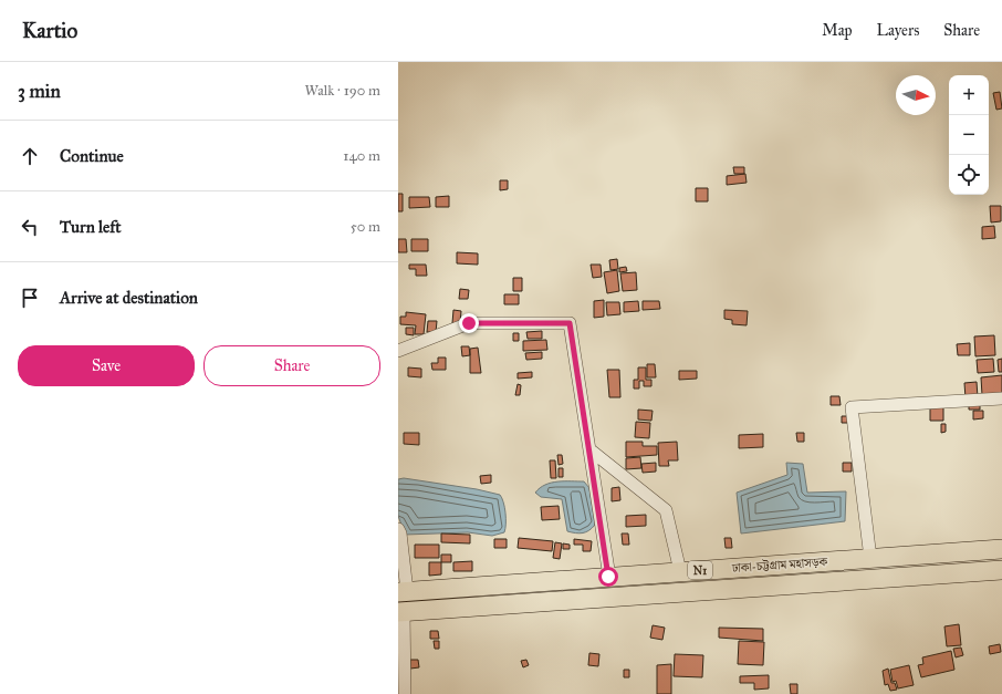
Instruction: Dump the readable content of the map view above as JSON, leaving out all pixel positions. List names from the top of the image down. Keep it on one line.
{"streets":{"highway":["ঢাকা-চট্টগ্রাম মহাসড়ক","N1"]},"north":"right","page":{"header":"Kartio","nav":["Map","Layers","Share"],"heading":["3 min","Walk · 190 m"],"map_buttons":["+","−"],"list":[["Continue","140 m"],["Turn left","50 m"],"Arrive at destination"],"buttons":["Save","Share"]}}
